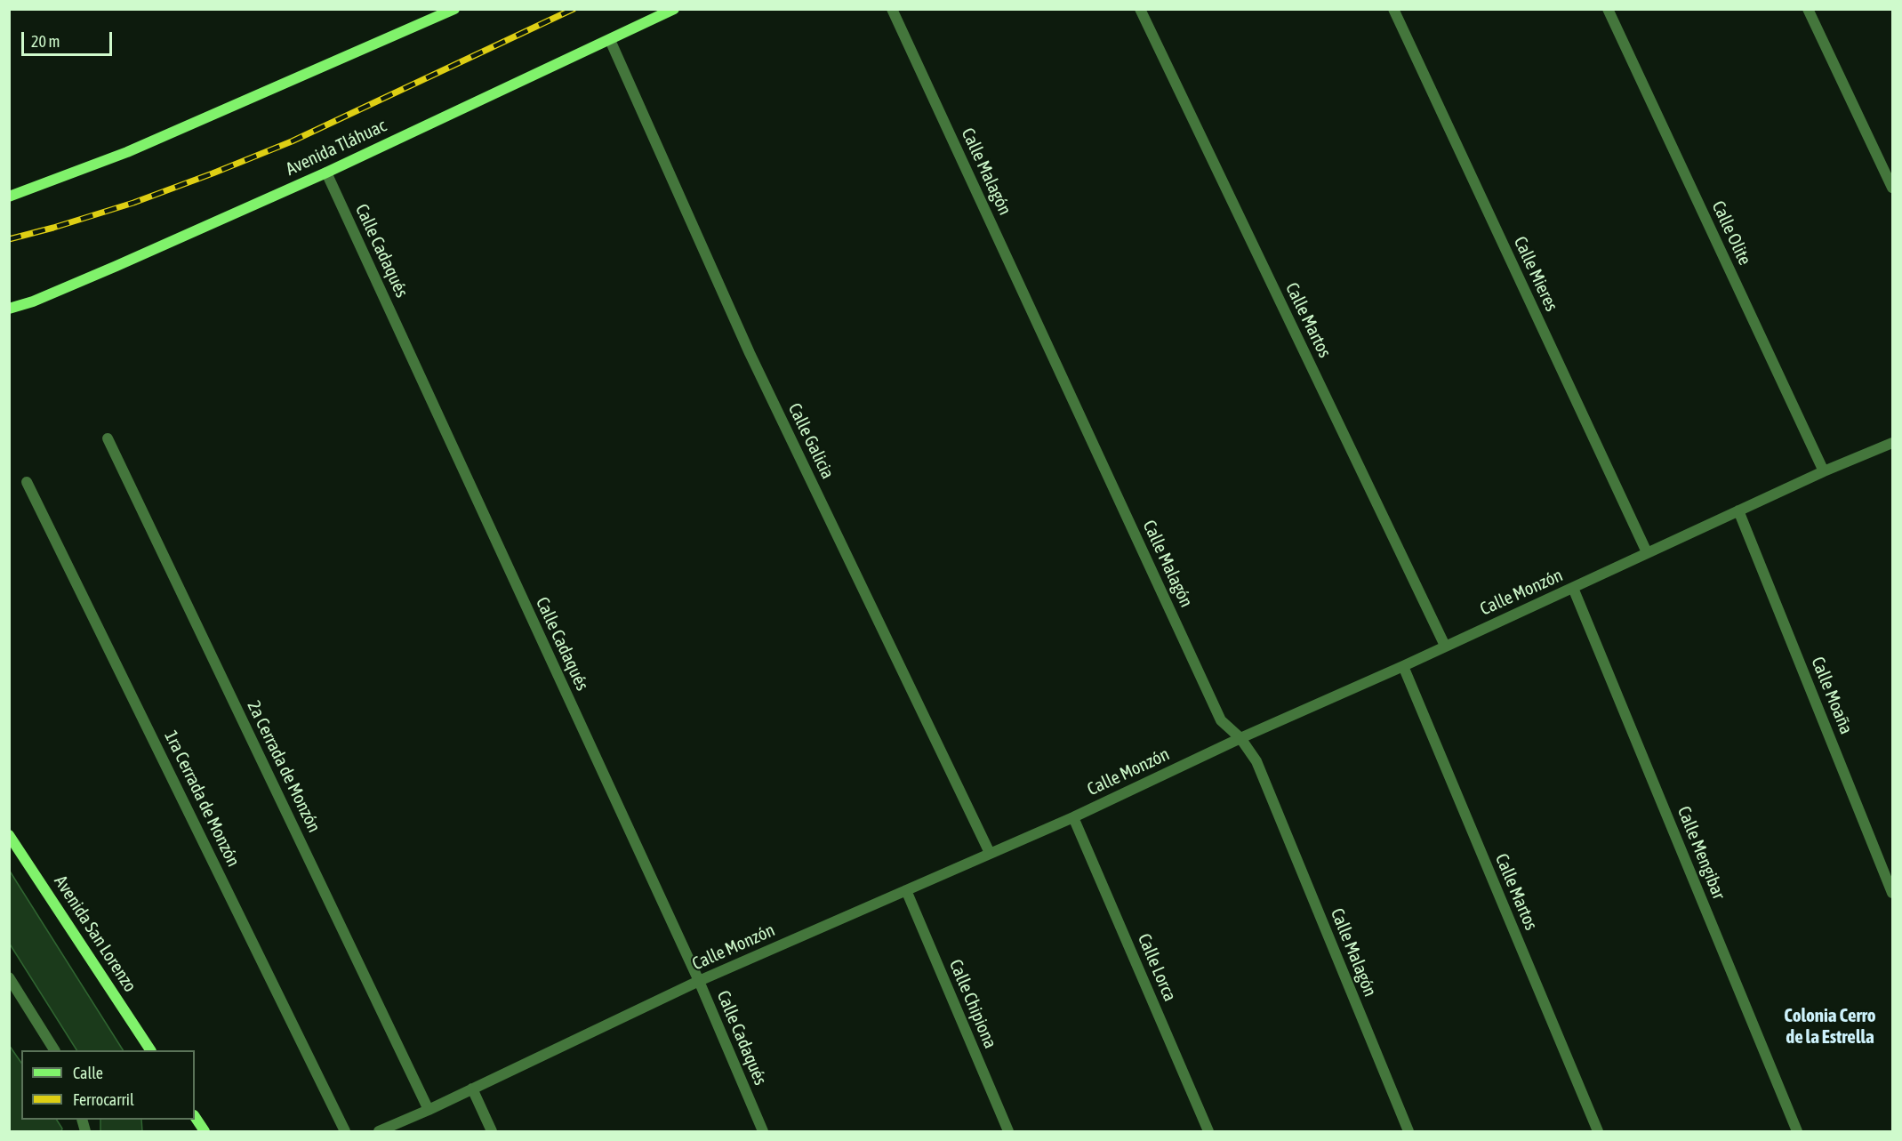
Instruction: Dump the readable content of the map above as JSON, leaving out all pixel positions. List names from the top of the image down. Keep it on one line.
{"streets":{"main road":["Avenida Tláhuac","Avenida San Lorenzo"],"street":["Calle Malagón","Calle Olite","Calle Cadaqués","Calle Mieres","Calle Martos","Calle Galicia","Calle Monzón","Calle Moaña","2a Cerrada de Monzón","1ra Cerrada de Monzón","Calle Mengibar","Calle Lorca","Calle Chipiona"]},"crossings":[["Avenida Tláhuac","Calle Cadaqués"],["Avenida Tláhuac","Calle Galicia"],["Calle Malagón","Calle Monzón"],["Calle Olite","Calle Monzón"],["Calle Cadaqués","Calle Monzón"],["Calle Mieres","Calle Monzón"],["Calle Martos","Calle Monzón"],["Calle Galicia","Calle Monzón"],["Calle Monzón","Calle Moaña"],["Calle Monzón","2a Cerrada de Monzón"],["Calle Monzón","Calle Mengibar"],["Calle Monzón","Calle Lorca"],["Calle Monzón","Calle Chipiona"]],"districts":["Colonia Cerro de la Estrella"],"legend":["Calle","Ferrocarril"],"scale_bar":"20 m"}
